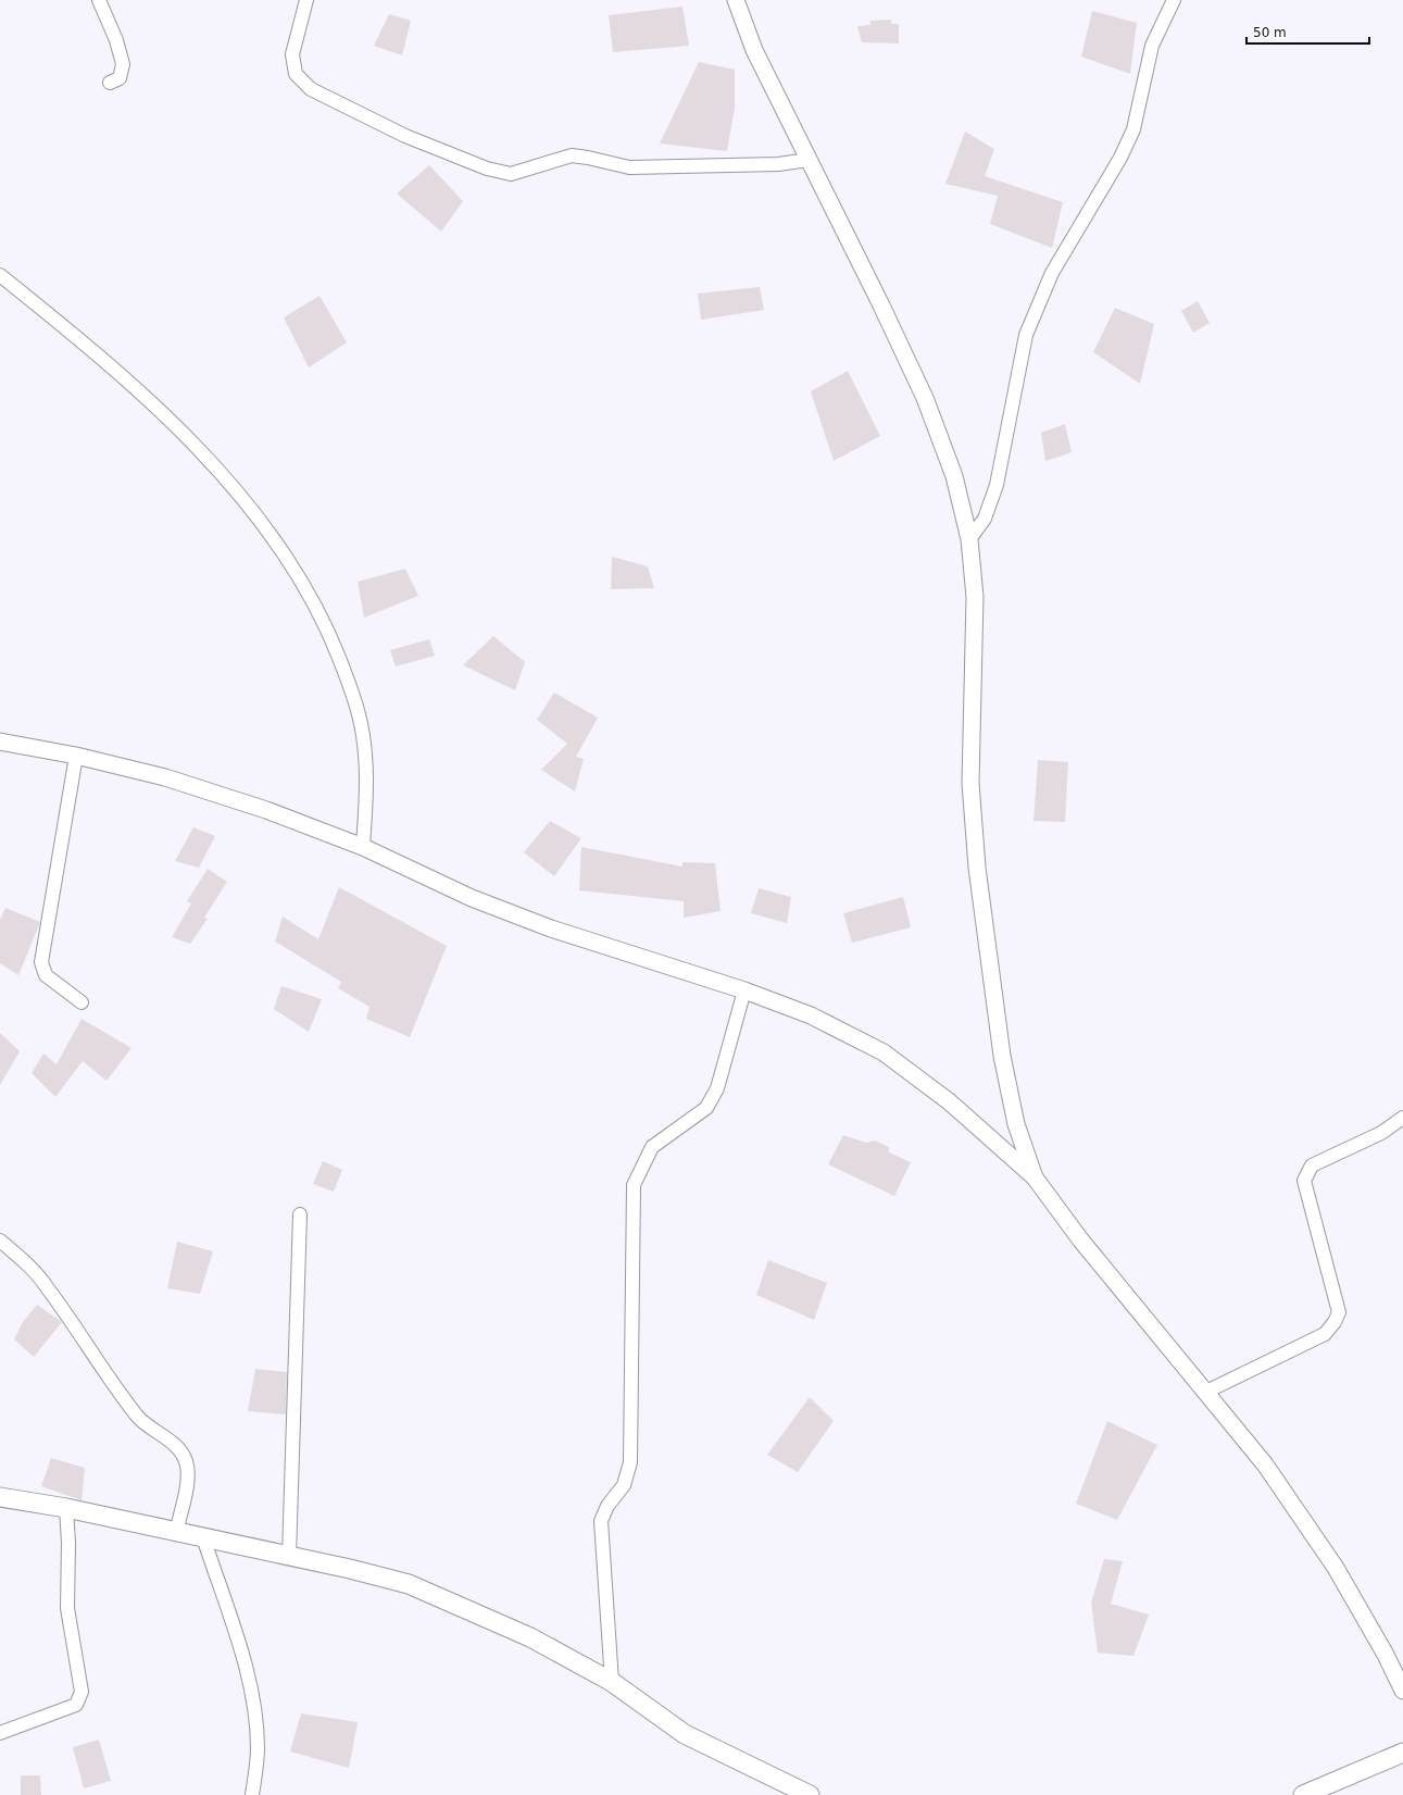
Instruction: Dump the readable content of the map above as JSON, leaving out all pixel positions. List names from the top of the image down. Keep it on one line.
{"scale_bar":"50 m"}
